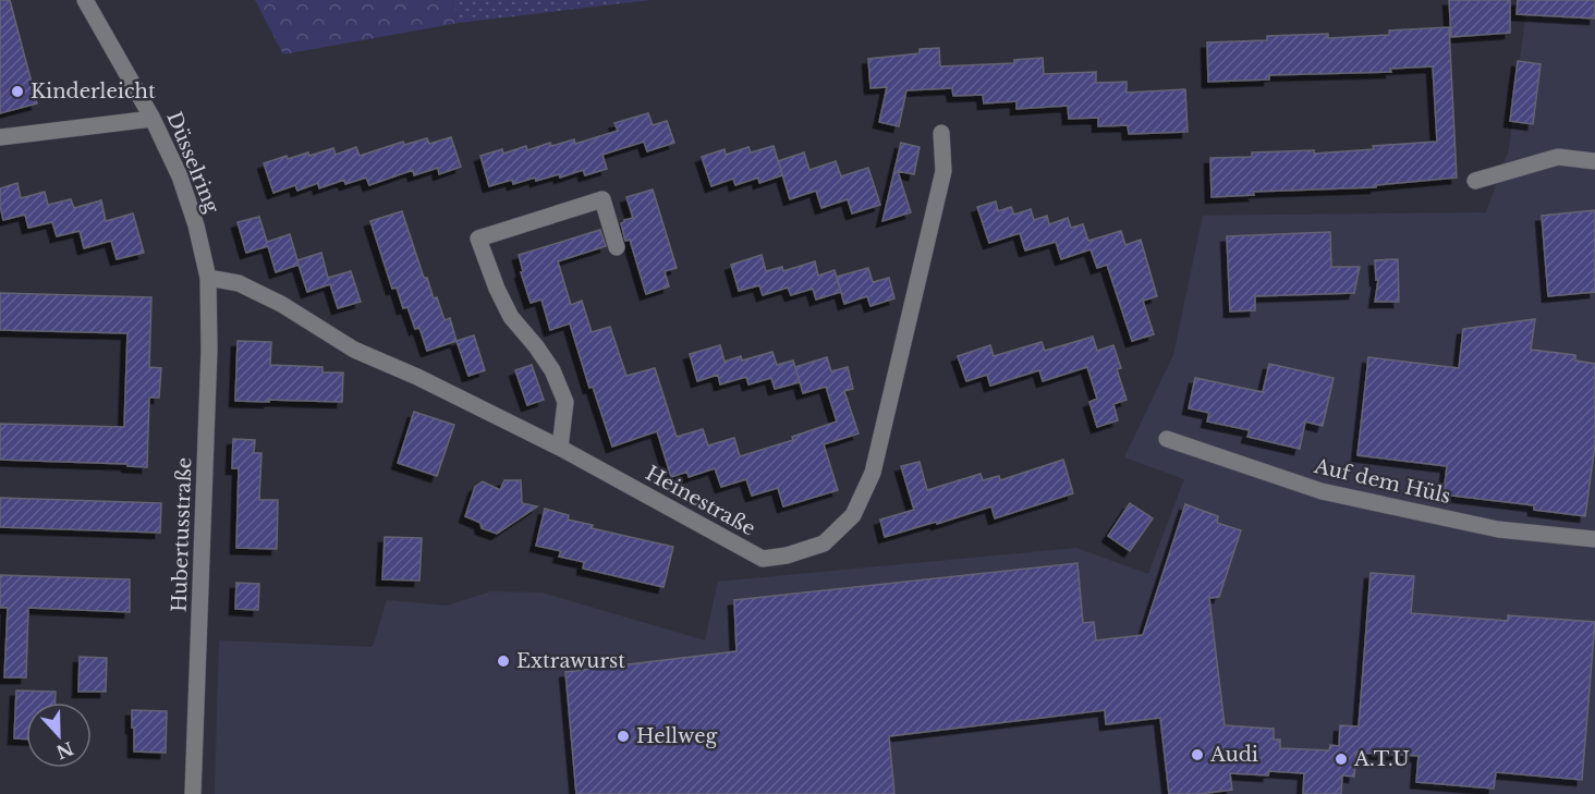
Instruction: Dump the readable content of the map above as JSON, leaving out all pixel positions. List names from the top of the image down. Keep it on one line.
{"streets":{"street":["Düsselring","Auf dem Hüls","Heinestraße","Hubertusstraße"]},"crossings":[["Düsselring","Heinestraße"],["Düsselring","Hubertusstraße"],["Heinestraße","Hubertusstraße"]],"places":["Kinderleicht","Extrawurst","Hellweg","Audi","A.T.U"],"north":"bottom"}
